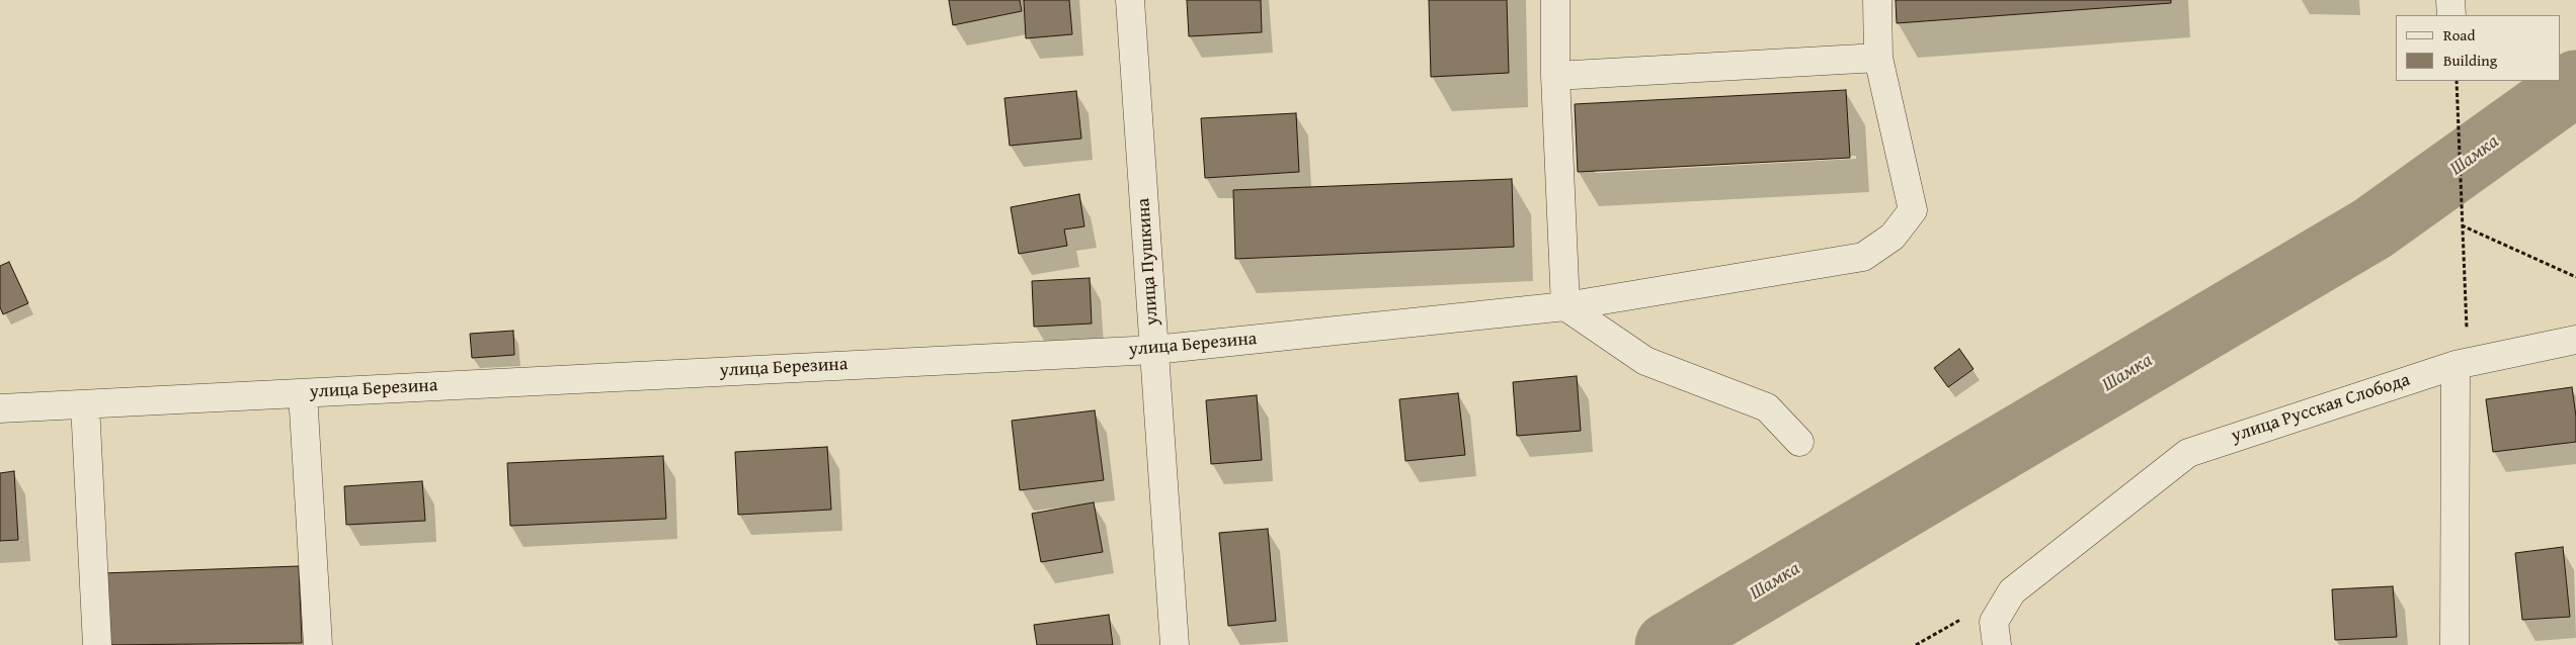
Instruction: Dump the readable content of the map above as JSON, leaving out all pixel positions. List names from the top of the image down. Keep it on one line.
{"streets":{"street":["улица Пушкина","улица Березина","улица Русская Слобода"]},"crossings":[["улица Пушкина","улица Березина"]],"water":["Шамка"],"legend":["Road","Building"]}
